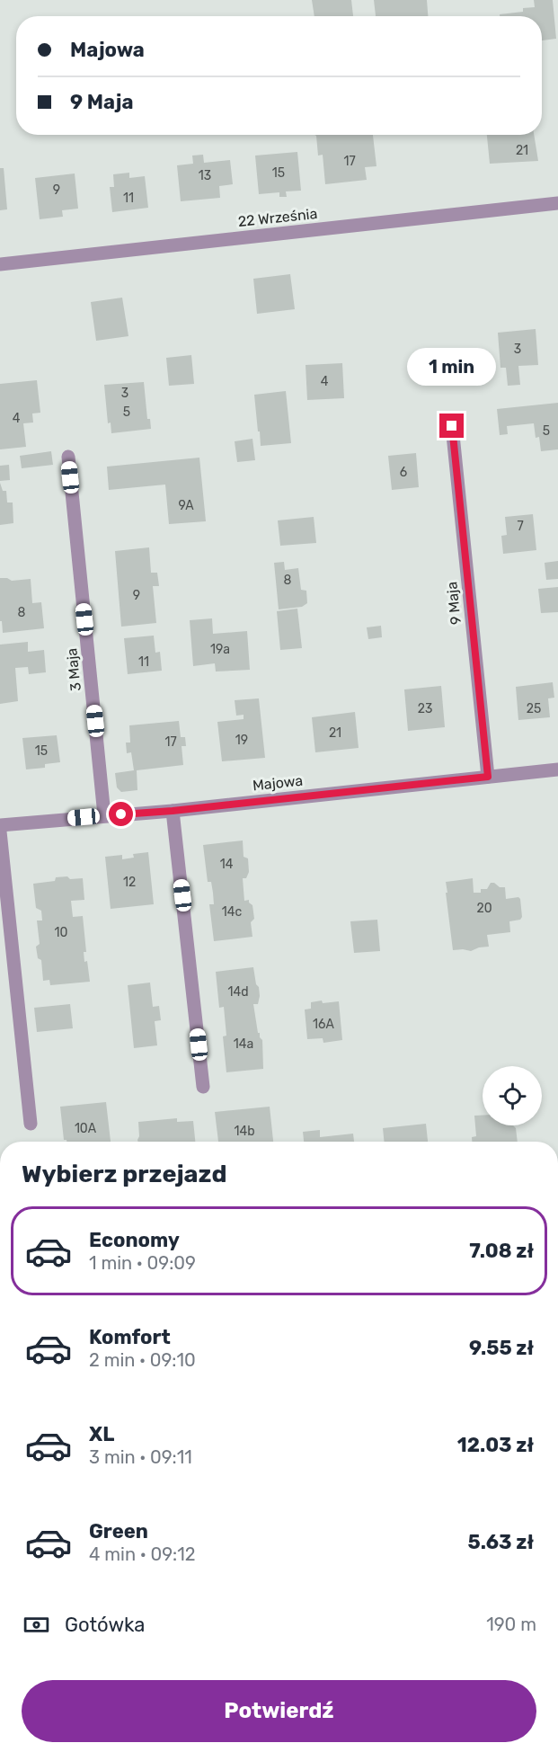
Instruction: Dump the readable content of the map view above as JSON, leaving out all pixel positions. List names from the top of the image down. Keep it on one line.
{"streets":{"street":["22 Września","9 Maja","3 Maja","Majowa"]},"crossings":[["9 Maja","Majowa"],["3 Maja","Majowa"]],"house_numbers":["21","17","15","13","9","11","3","4","3","5","4","5","6","9A","7","8","9","8","19a","11","23","25","21","19","17","15","14","12","20","14c","10","14d","16A","14a","10A","14b"],"page":{"banner":["Majowa","9 Maja"],"bubble":"1 min","heading":"Wybierz przejazd","list":[{"name":"Economy","note":"1 min · 09:09","value":"7.08 zł"},{"name":"Komfort","note":"2 min · 09:10","value":"9.55 zł"},{"name":"XL","note":"3 min · 09:11","value":"12.03 zł"},{"name":"Green","note":"4 min · 09:12","value":"5.63 zł"}],"pay":["Gotówka","190 m"],"buttons":"Potwierdź"}}
